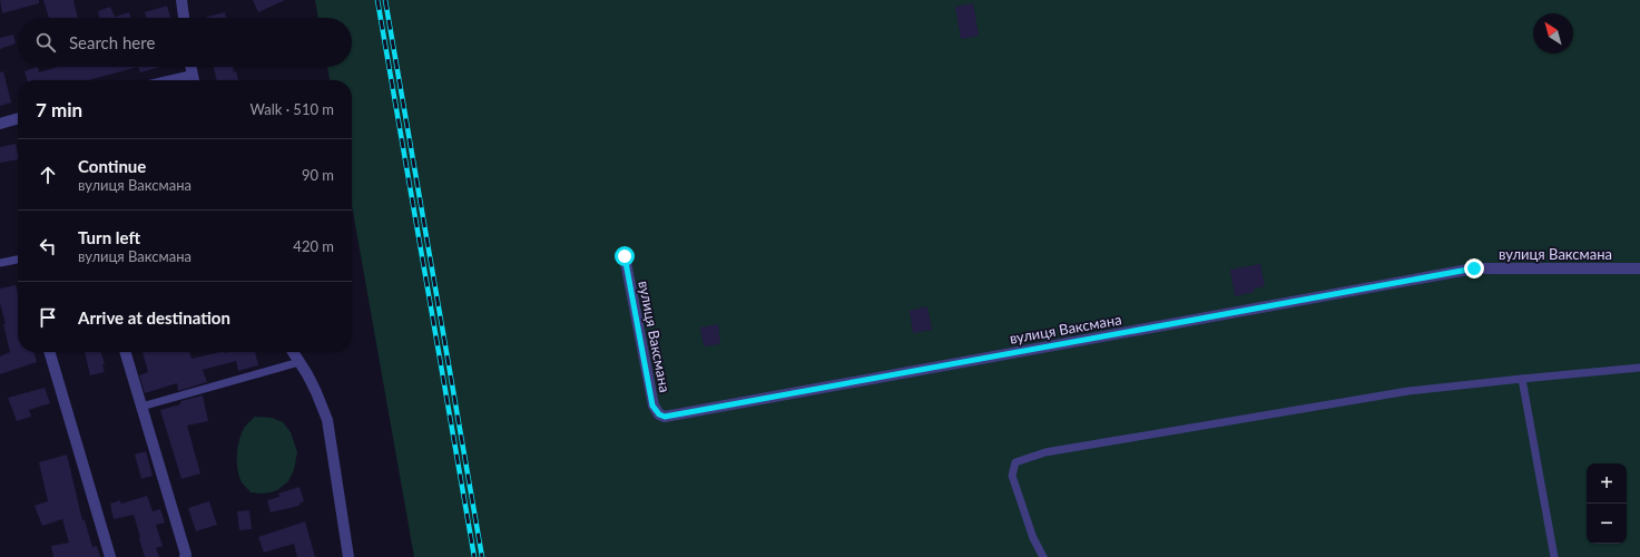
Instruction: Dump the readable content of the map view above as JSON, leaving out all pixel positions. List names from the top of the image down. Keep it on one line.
{"streets":{"street":["вулиця Ваксмана"]},"north":"top left","page":{"search":"Search here","heading":["7 min","Walk · 510 m"],"list":[["Continue","вулиця Ваксмана","90 m"],["Turn left","вулиця Ваксмана","420 m"],"Arrive at destination"],"map_buttons":["+","−"]}}
